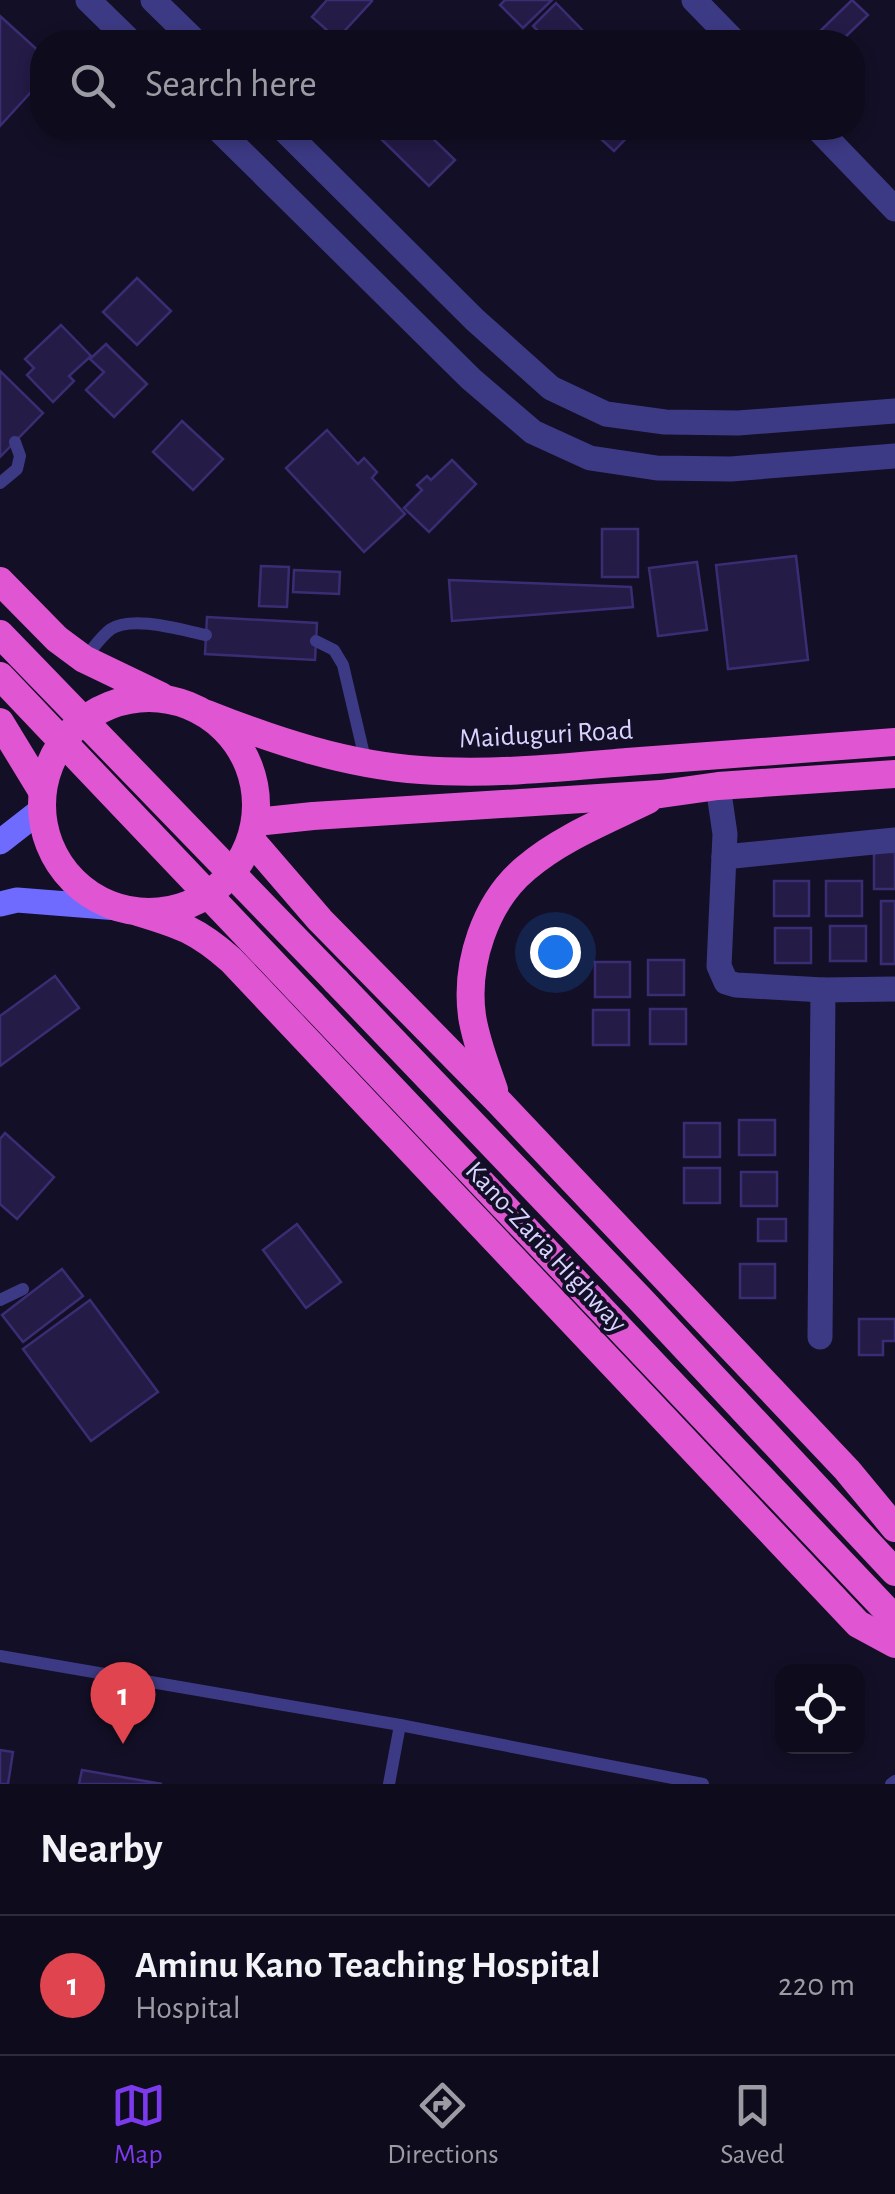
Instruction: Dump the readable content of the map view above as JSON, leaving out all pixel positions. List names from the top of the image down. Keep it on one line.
{"streets":{"highway":["Maiduguri Road","Kano-Zaria Highway"]},"crossings":[["Maiduguri Road","Kano-Zaria Highway"]],"page":{"search":"Search here","pins":"1","heading":"Nearby","list":[{"mark":"1","name":"Aminu Kano Teaching Hospital","note":"Hospital","value":"220 m"}],"nav":["Map","Directions","Saved"]}}
